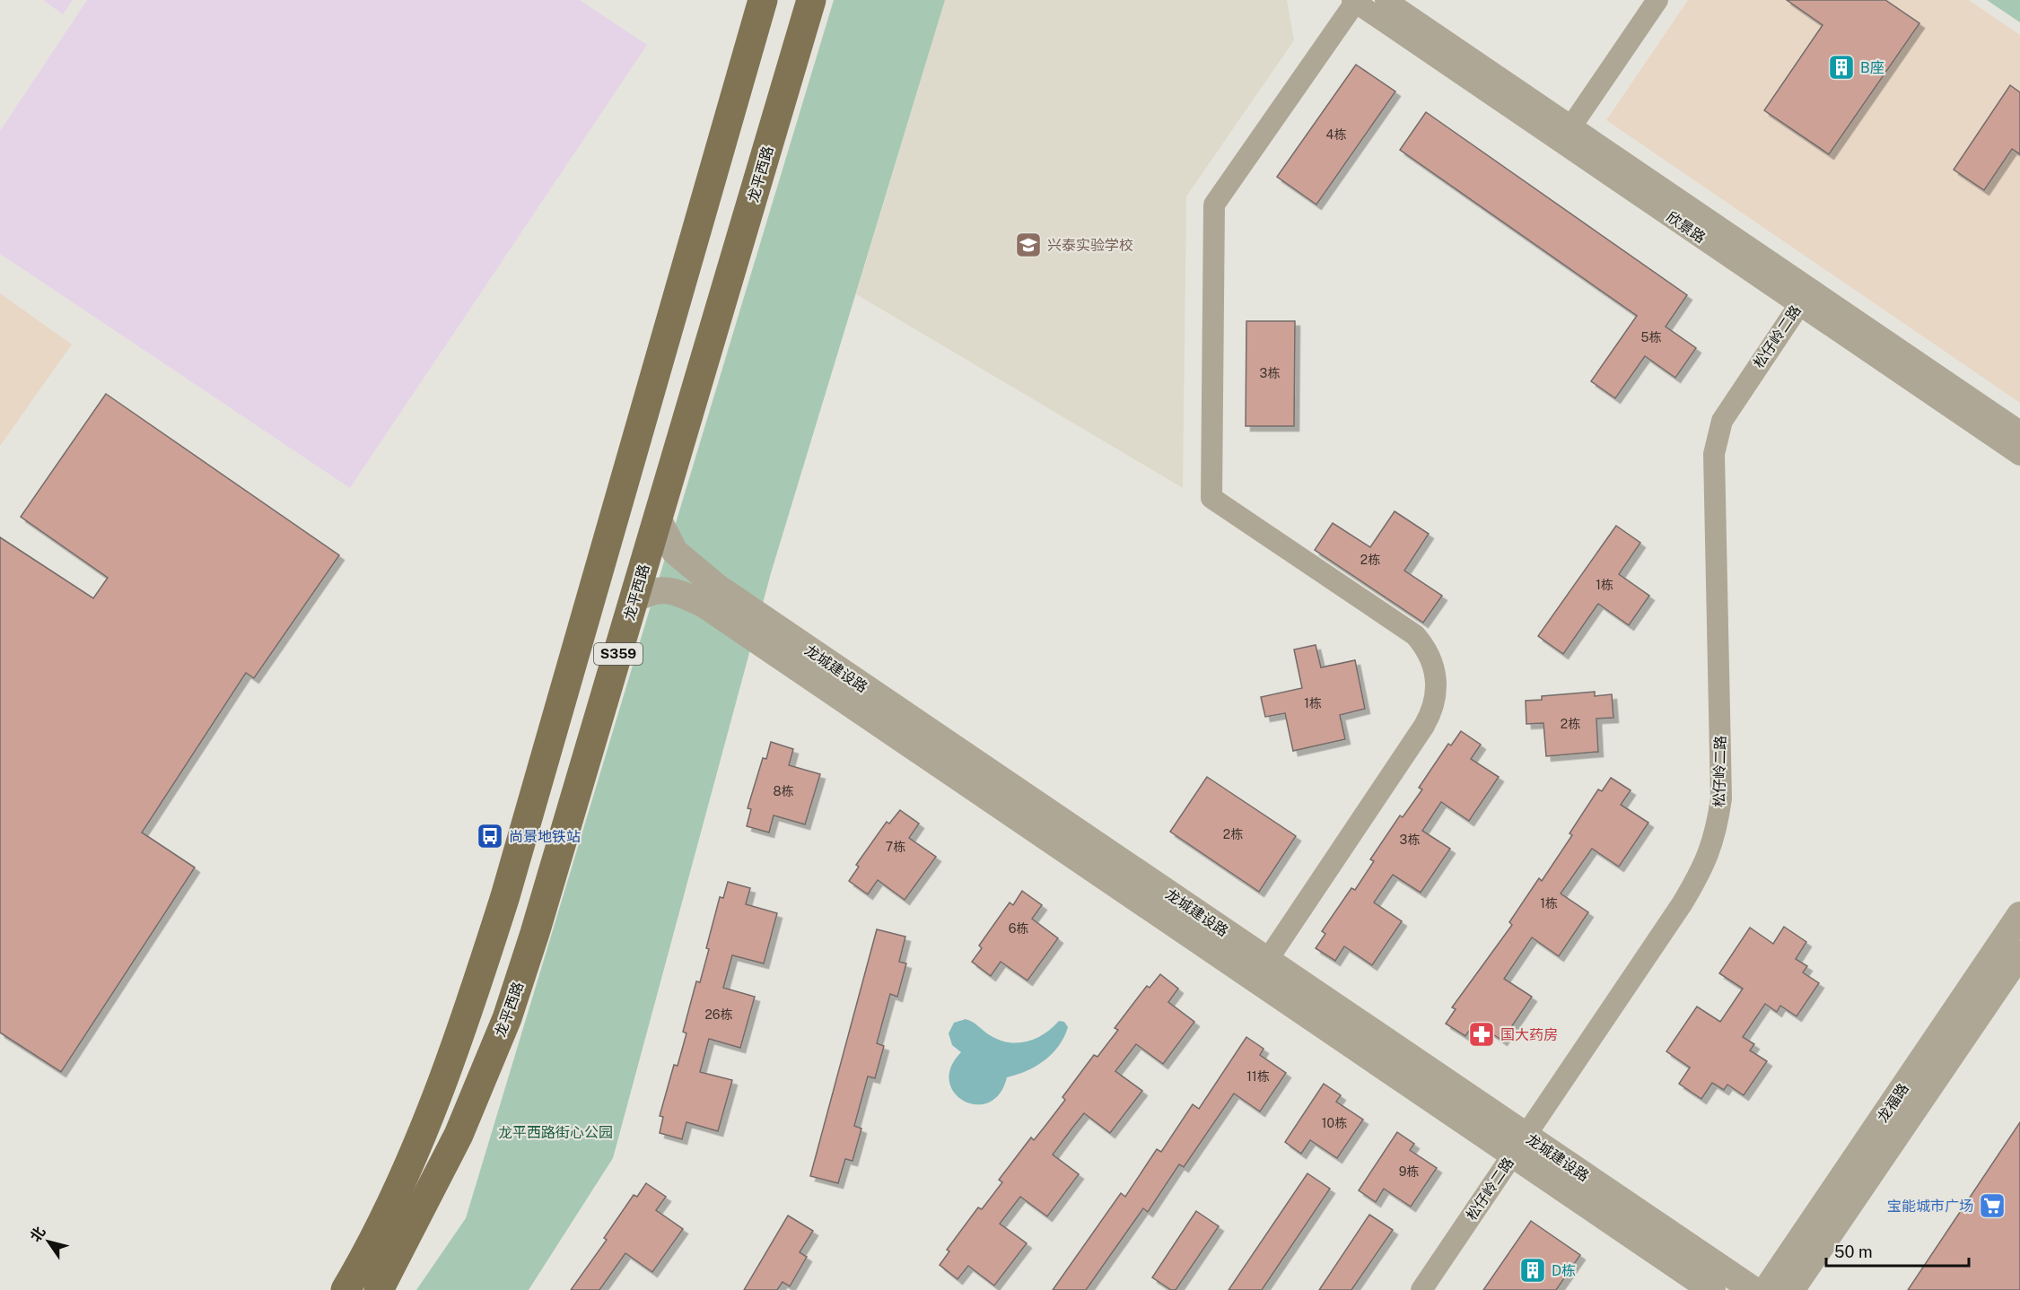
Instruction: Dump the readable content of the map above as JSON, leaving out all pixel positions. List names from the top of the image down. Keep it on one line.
{"streets":{"main road":["龙平西路","S359"],"street":["欣景路","松仔岭二路","龙城建设路","龙福路"]},"crossings":[["龙平西路","龙城建设路"],["欣景路","松仔岭二路"],["松仔岭二路","龙城建设路"]],"parks":["龙平西路街心公园"],"places":{"building":["B座","D栋"],"school or university":["兴泰实验学校"],"bus stop":["尚景地铁站"],"pharmacy":["国大药房"],"supermarket":["宝能城市广场"]},"house_numbers":["4栋","5栋","3栋","2栋","1栋","1栋","2栋","8栋","2栋","3栋","7栋","1栋","6栋","26栋","11栋","10栋","9栋"],"scale_bar":"50 m","north":"top left"}
